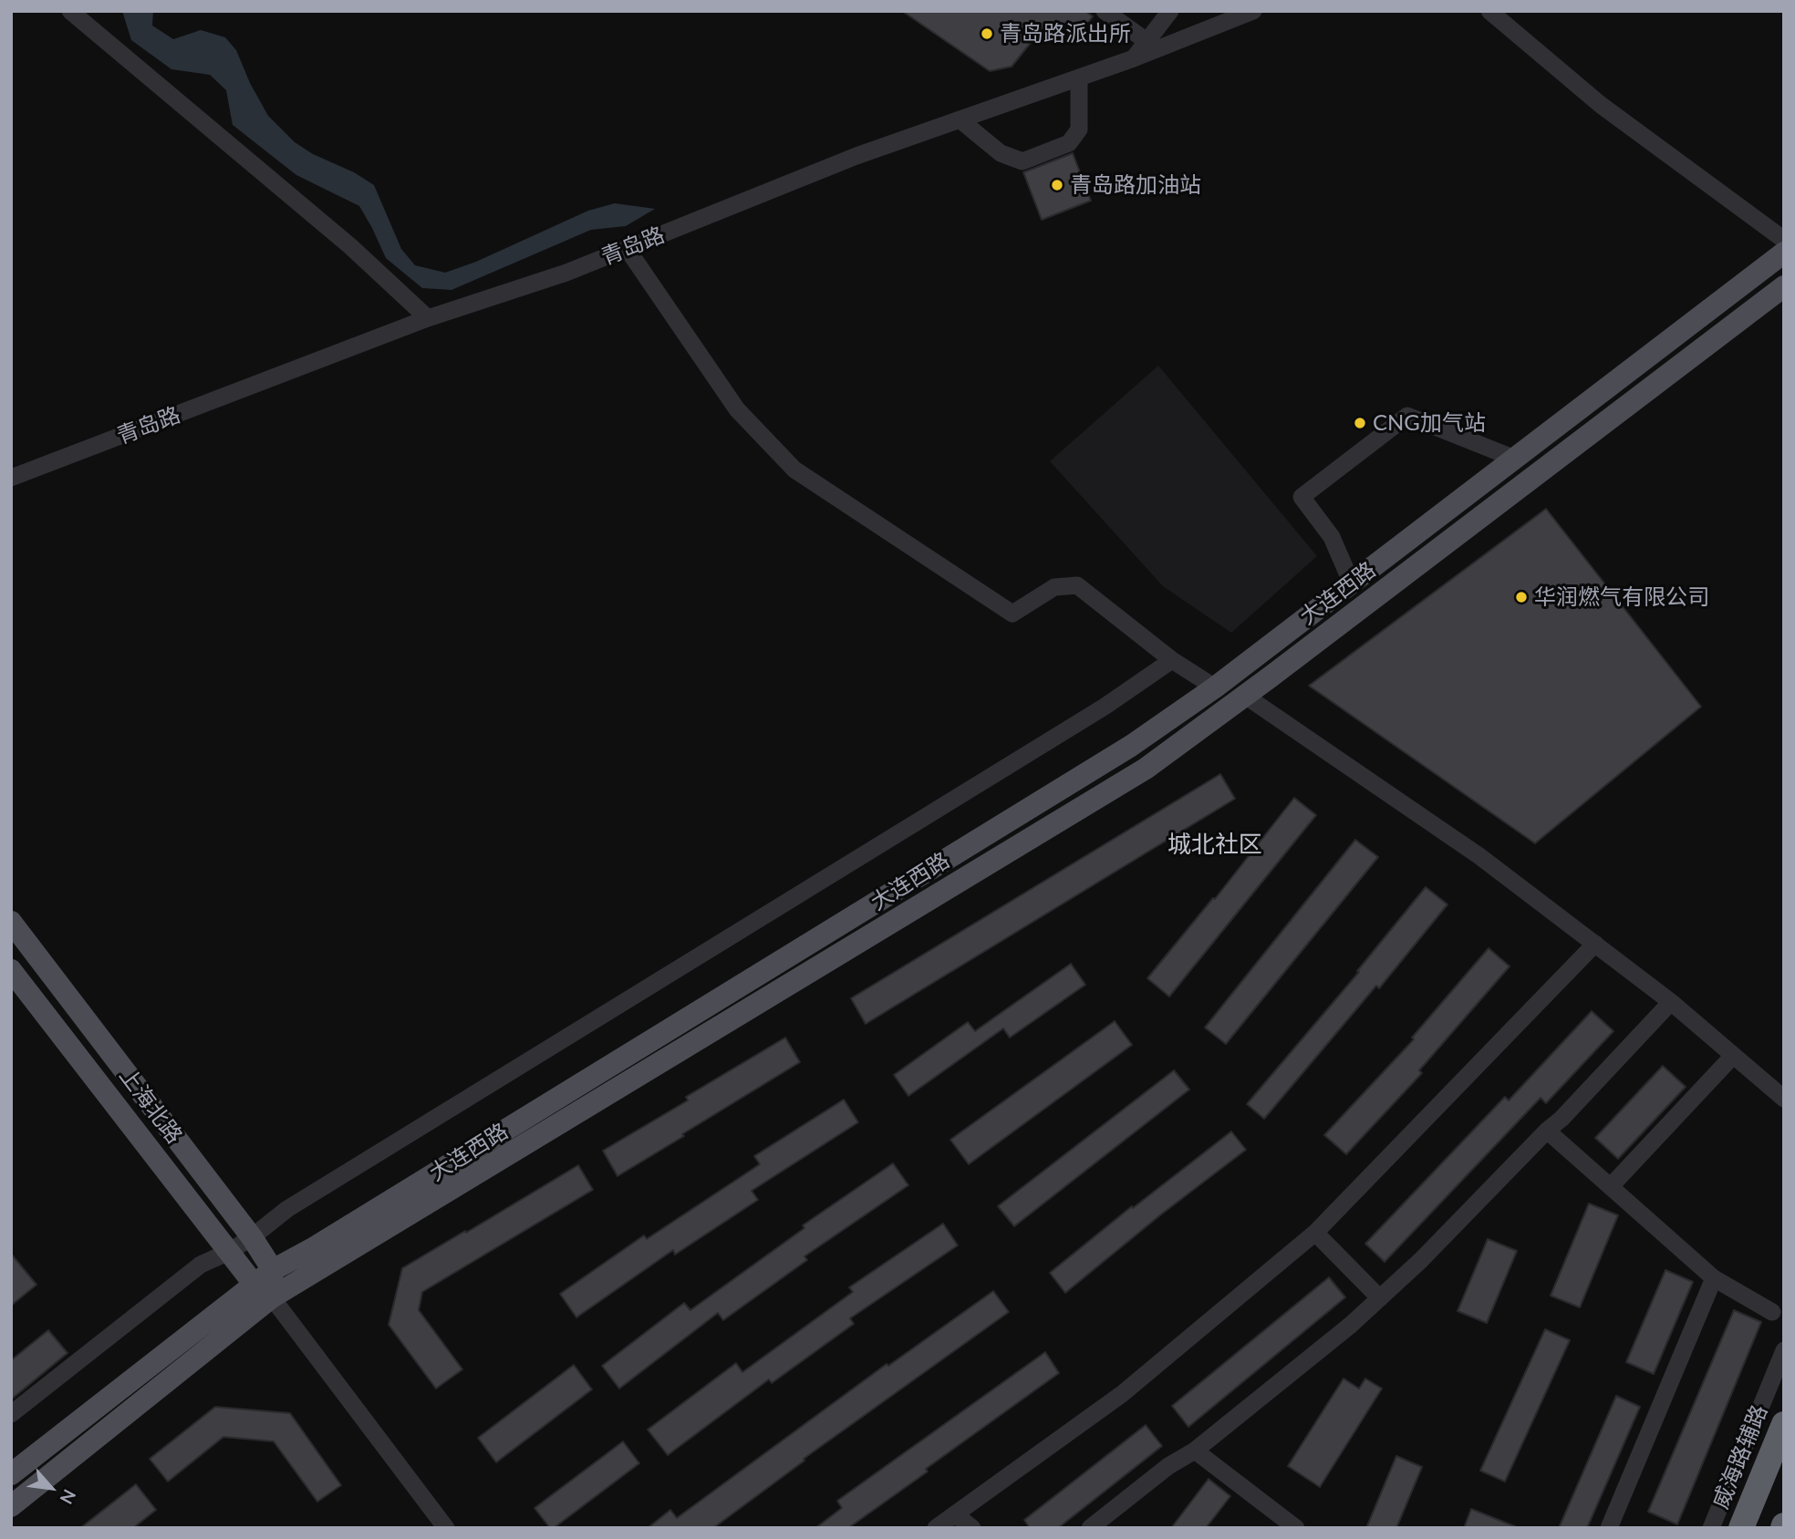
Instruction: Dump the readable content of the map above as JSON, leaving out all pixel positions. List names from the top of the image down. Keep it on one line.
{"streets":{"main road":["大连西路","上海北路"],"street":["青岛路","威海路辅路"]},"crossings":[["大连西路","上海北路"]],"districts":["城北社区"],"places":["青岛路派出所","青岛路加油站","CNG加气站","华润燃气有限公司"],"north":"bottom right"}
